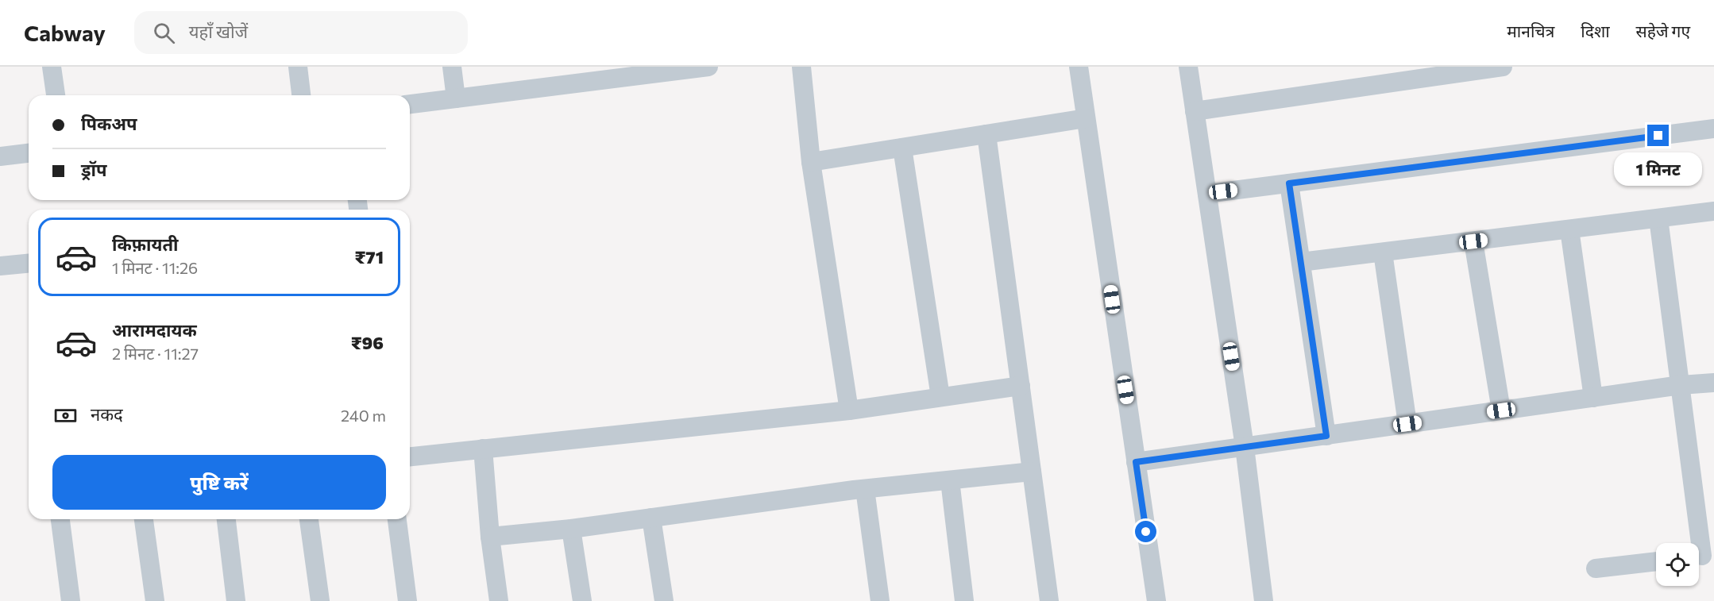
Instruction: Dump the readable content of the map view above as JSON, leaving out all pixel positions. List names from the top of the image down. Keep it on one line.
{"page":{"header":"Cabway","search":"यहाँ खोजें","nav":["मानचित्र","दिशा","सहेजे गए"],"banner":["पिकअप","ड्रॉप"],"bubble":"1 मिनट","list":[{"name":"किफ़ायती","note":"1 मिनट · 11:26","value":"₹71"},{"name":"आरामदायक","note":"2 मिनट · 11:27","value":"₹96"}],"pay":["नकद","240 m"],"buttons":"पुष्टि करें"}}
